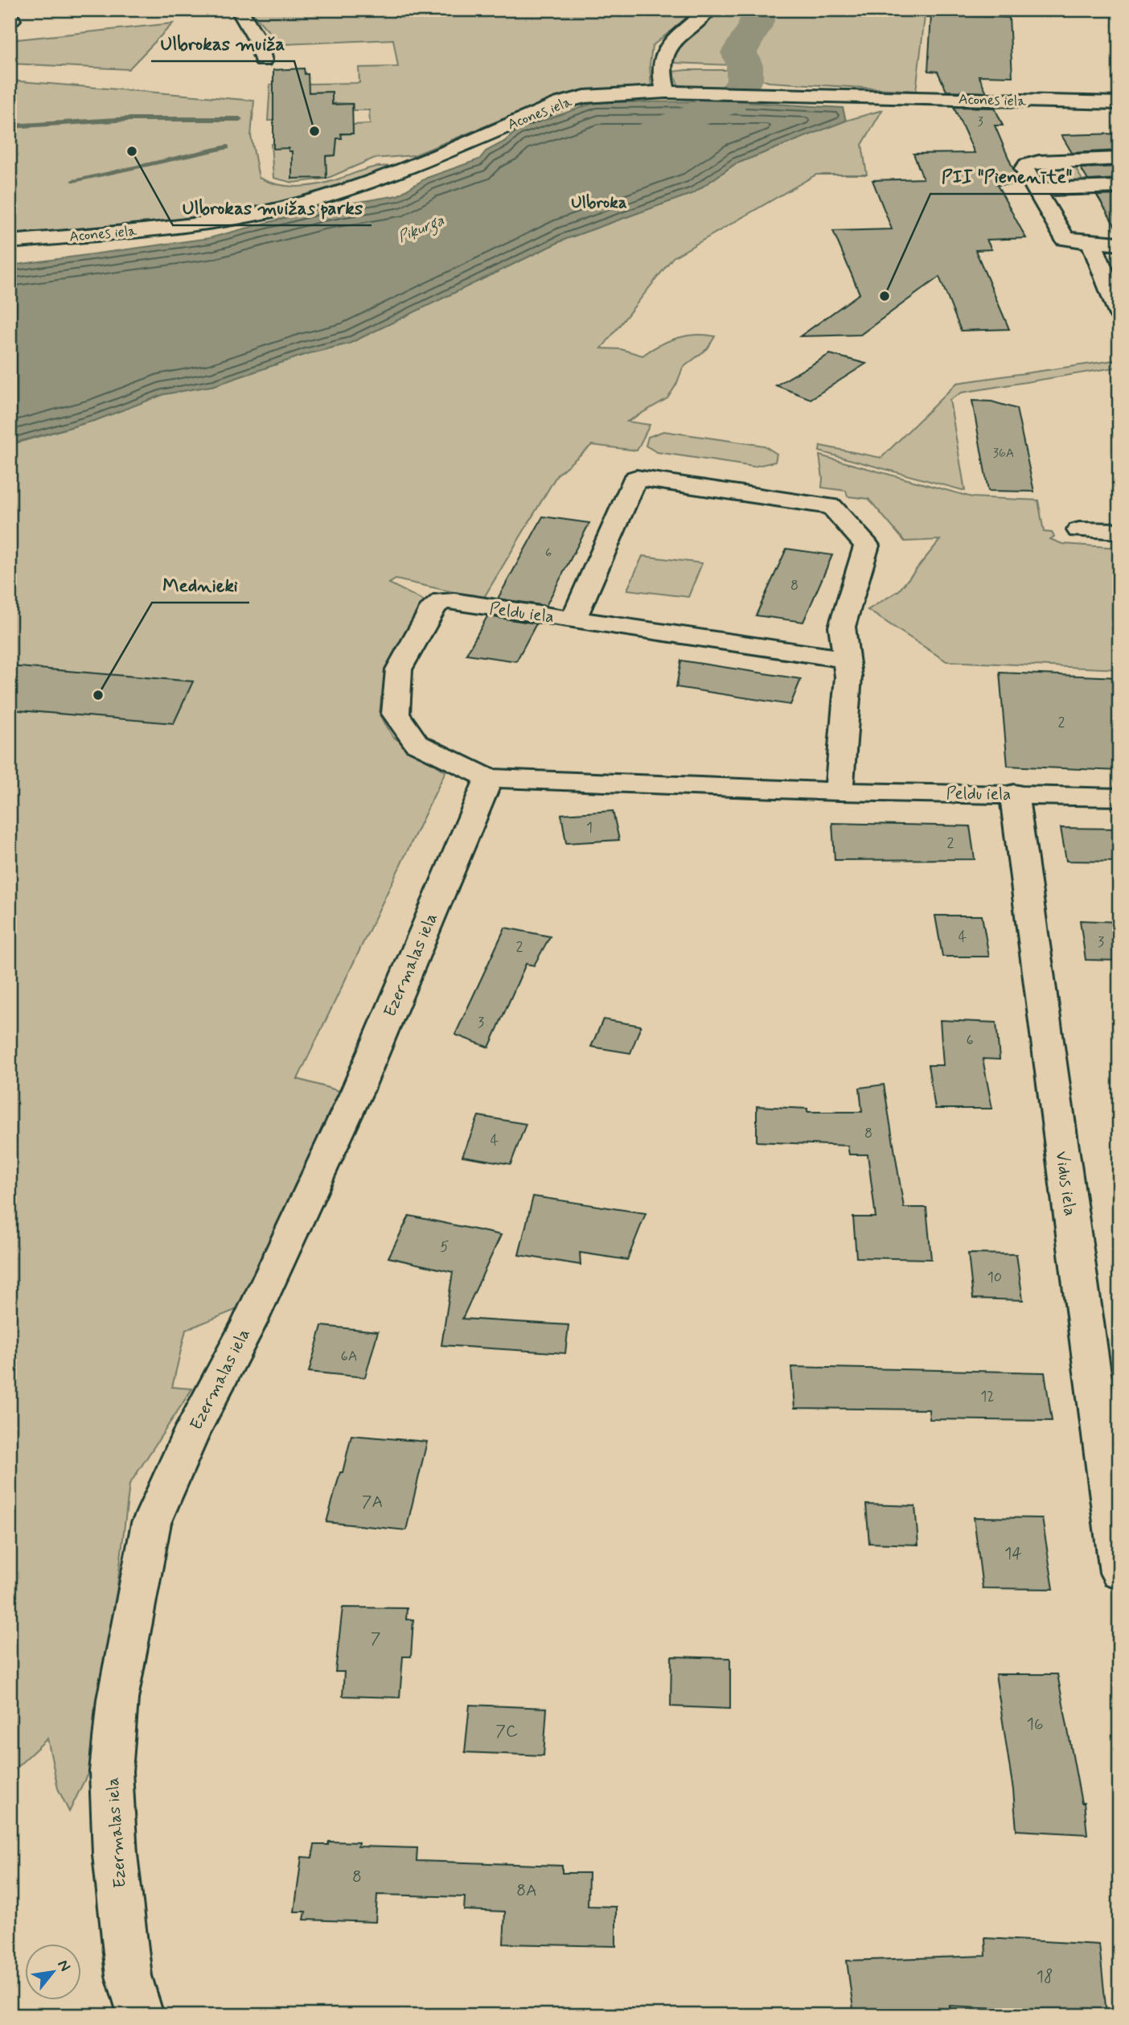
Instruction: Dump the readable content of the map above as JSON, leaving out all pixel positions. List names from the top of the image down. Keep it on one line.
{"streets":{"street":["Acones iela","Peldu iela","Ezermalas iela","Vidus iela"]},"crossings":[["Peldu iela","Ezermalas iela"],["Peldu iela","Vidus iela"]],"districts":["Ulbroka"],"water":["Piķurga"],"places":["Ulbrokas muiža","Ulbrokas muižas parks","PII \"Pienenīte\"","Mednieki"],"house_numbers":["3","36A","6","8","2","1","2","4","3","2","3","6","8","4","5","10","6A","12","7A","14","7","16","7C","8","8A","18"],"north":"top right"}
